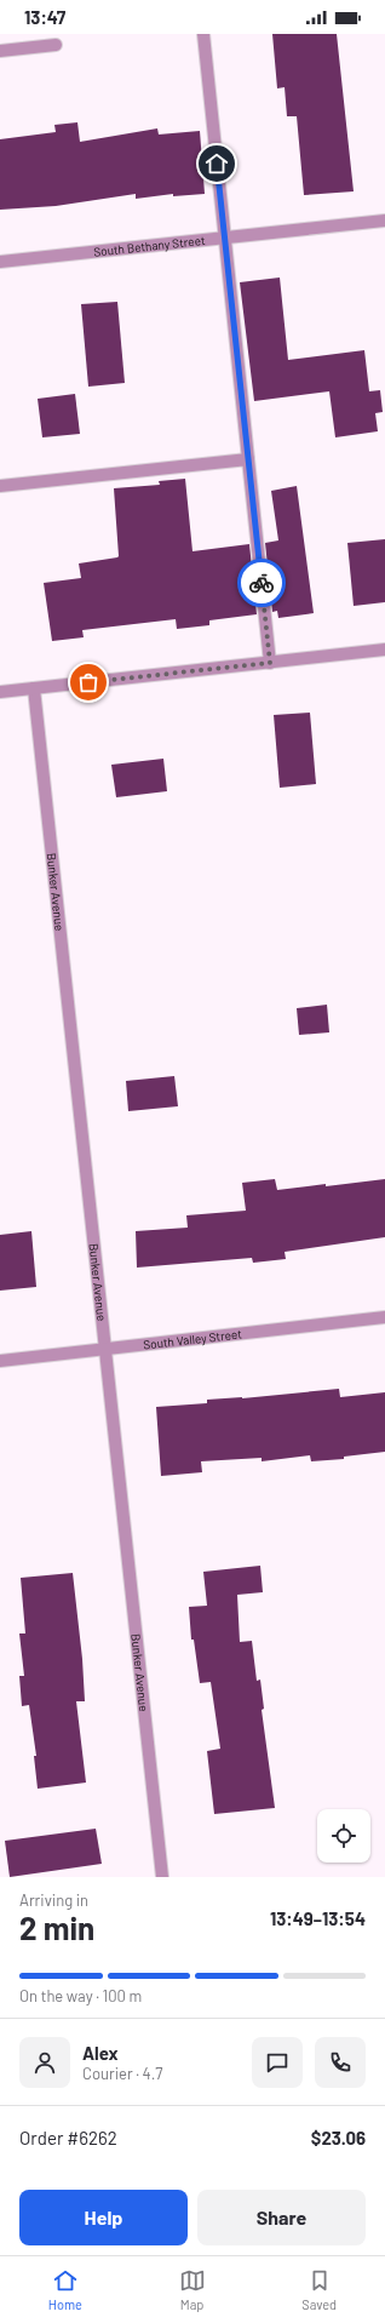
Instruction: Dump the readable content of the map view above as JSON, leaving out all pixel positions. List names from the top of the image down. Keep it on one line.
{"streets":{"street":["South Bethany Street","Bunker Avenue","South Valley Street"]},"crossings":[["Bunker Avenue","South Valley Street"]],"page":{"status":"13:47","heading":["2 min","Arriving in","13:49–13:54"],"panel":["Alex","Courier · 4.7","Order #6262","$23.06"],"bar":"On the way · 100 m","buttons":["Help","Share"],"tabs":["Home","Map","Saved"]}}
